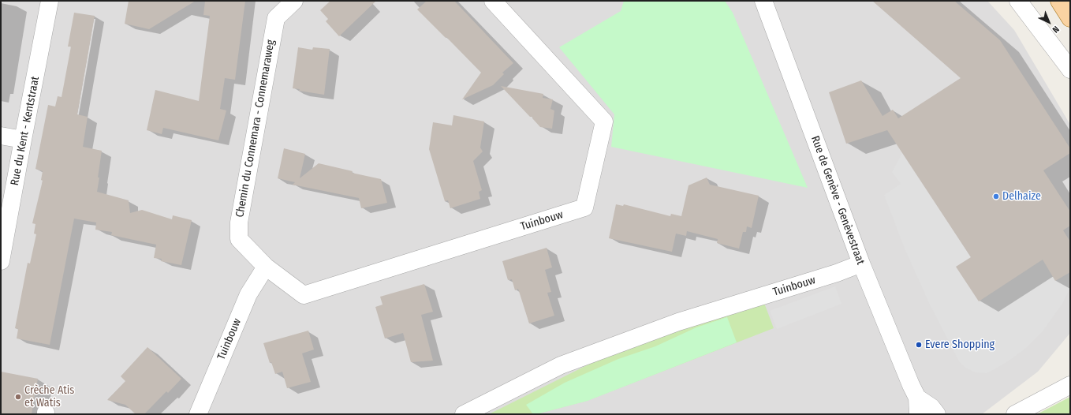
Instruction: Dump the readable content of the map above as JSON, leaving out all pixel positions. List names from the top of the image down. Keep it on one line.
{"streets":{"street":["Chemin du Connemara - Connemaraweg","Rue du Kent - Kentstraat","Rue de Genève - Genèvestraat","Tuinbouw"]},"crossings":[["Chemin du Connemara - Connemaraweg","Tuinbouw"],["Rue de Genève - Genèvestraat","Tuinbouw"]],"places":["Delhaize","Evere Shopping","Crèche Atis et Watis"],"north":"bottom right"}
